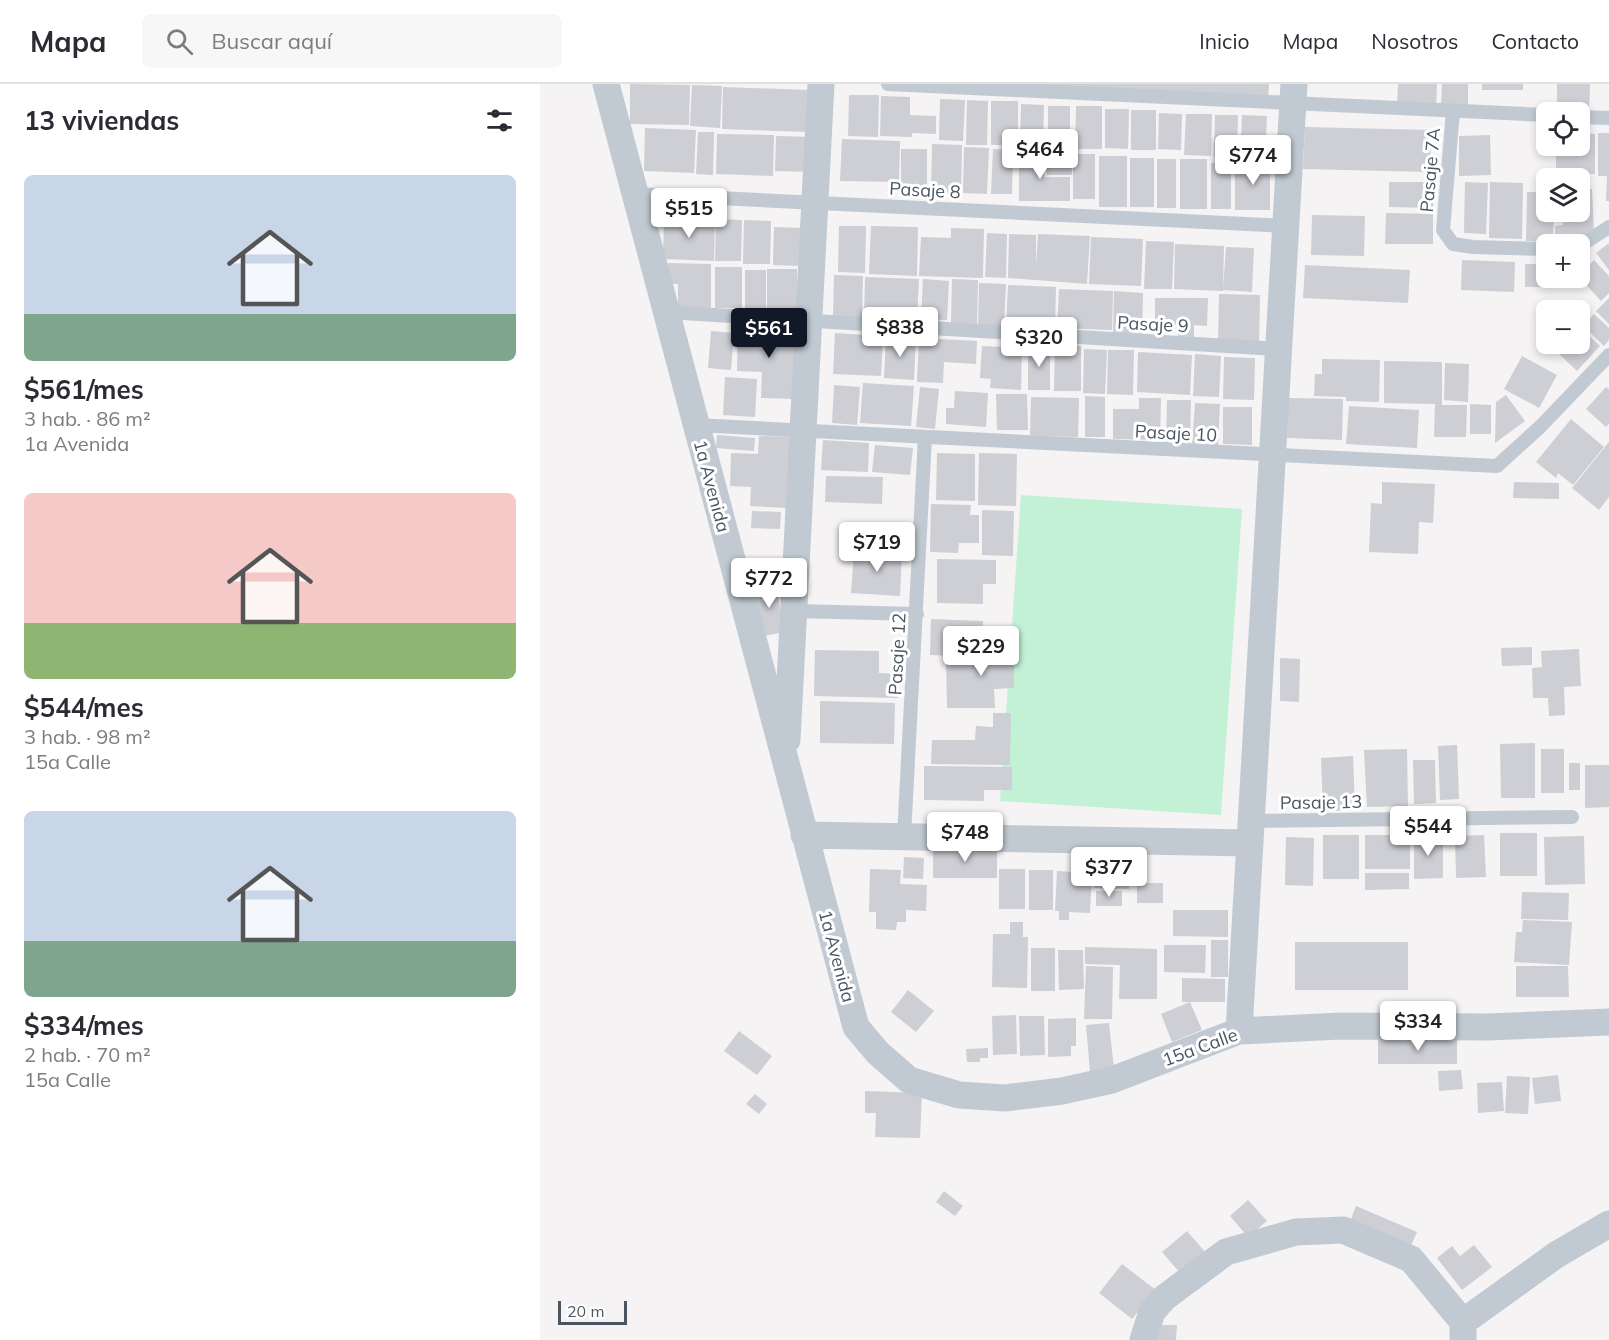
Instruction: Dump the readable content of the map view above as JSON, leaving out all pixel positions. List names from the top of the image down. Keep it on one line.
{"streets":{"street":["1a Avenida","15a Calle"],"lane":["Pasaje 7A","Pasaje 8","Pasaje 9","Pasaje 10","Pasaje 12","Pasaje 13"]},"crossings":[["Pasaje 8","1a Avenida"],["Pasaje 9","1a Avenida"],["Pasaje 10","1a Avenida"],["Pasaje 10","Pasaje 12"],["1a Avenida","15a Calle"]],"scale_bar":"20 m","page":{"header":"Mapa","search":"Buscar aquí","nav":["Inicio","Mapa","Nosotros","Contacto"],"heading":"13 viviendas","map_buttons":["+","−"],"price":["$464","$774","$515","$838","$561","$320","$719","$772","$229","$544","$748","$377","$334"],"list":[{"name":"$561/mes","note":"3 hab. · 86 m² · 1a Avenida"},{"name":"$544/mes","note":"3 hab. · 98 m² · 15a Calle"},{"name":"$334/mes","note":"2 hab. · 70 m² · 15a Calle"}],"scale":"20 m"}}
